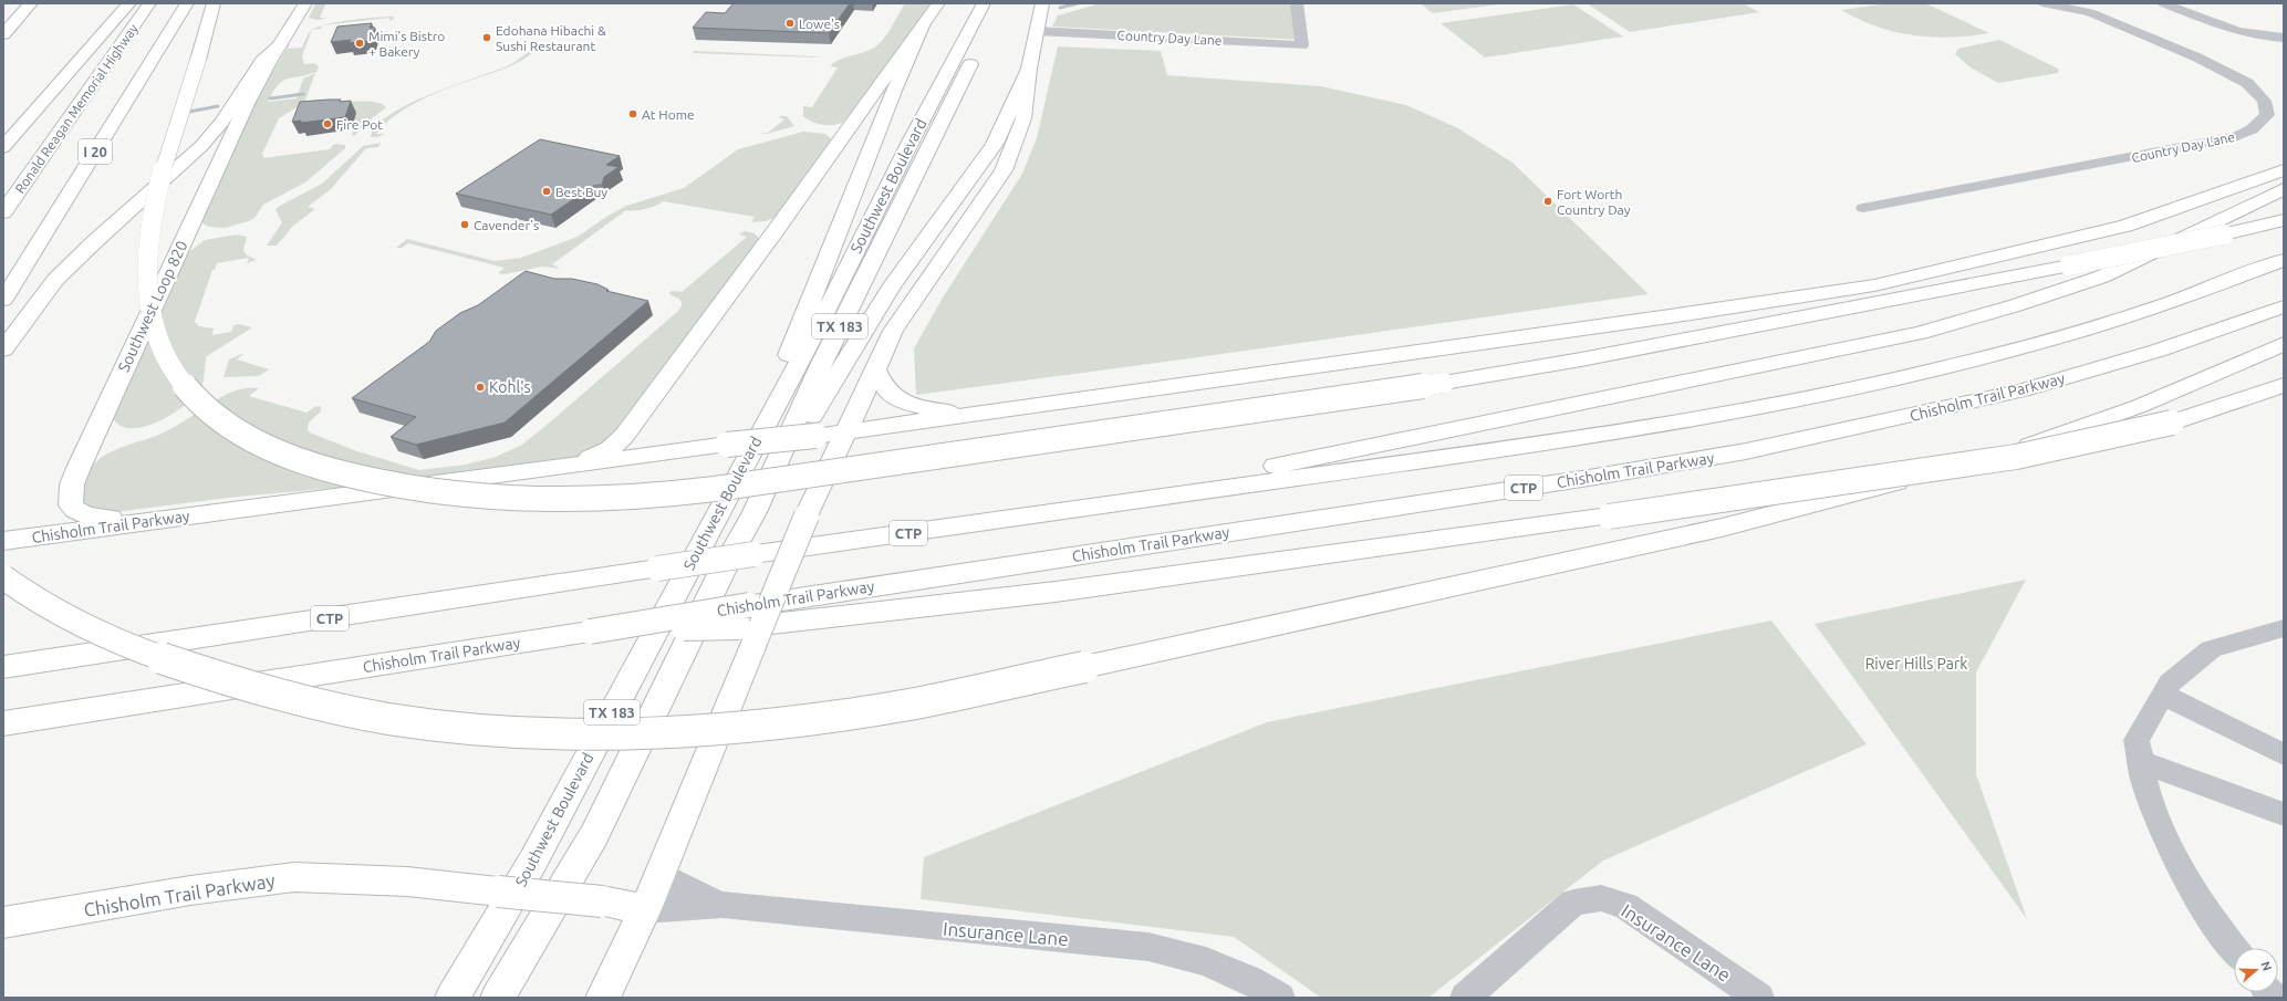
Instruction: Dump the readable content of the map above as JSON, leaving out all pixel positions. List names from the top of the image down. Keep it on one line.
{"streets":{"main road":["Ronald Reagan Memorial Highway","I 20","Southwest Boulevard","Southwest Loop 820","TX 183","Chisholm Trail Parkway","CTP"],"street":["Country Day Lane","Insurance Lane"]},"crossings":[["Southwest Loop 820","Chisholm Trail Parkway"],["Chisholm Trail Parkway","Insurance Lane"]],"parks":["River Hills Park"],"places":["Lowe's","Edohana Hibachi & Sushi Restaurant","Mimi’s Bistro + Bakery","At Home","Fire Pot","Best Buy","Fort Worth Country Day","Cavender’s","Kohl's"],"north":"right"}
